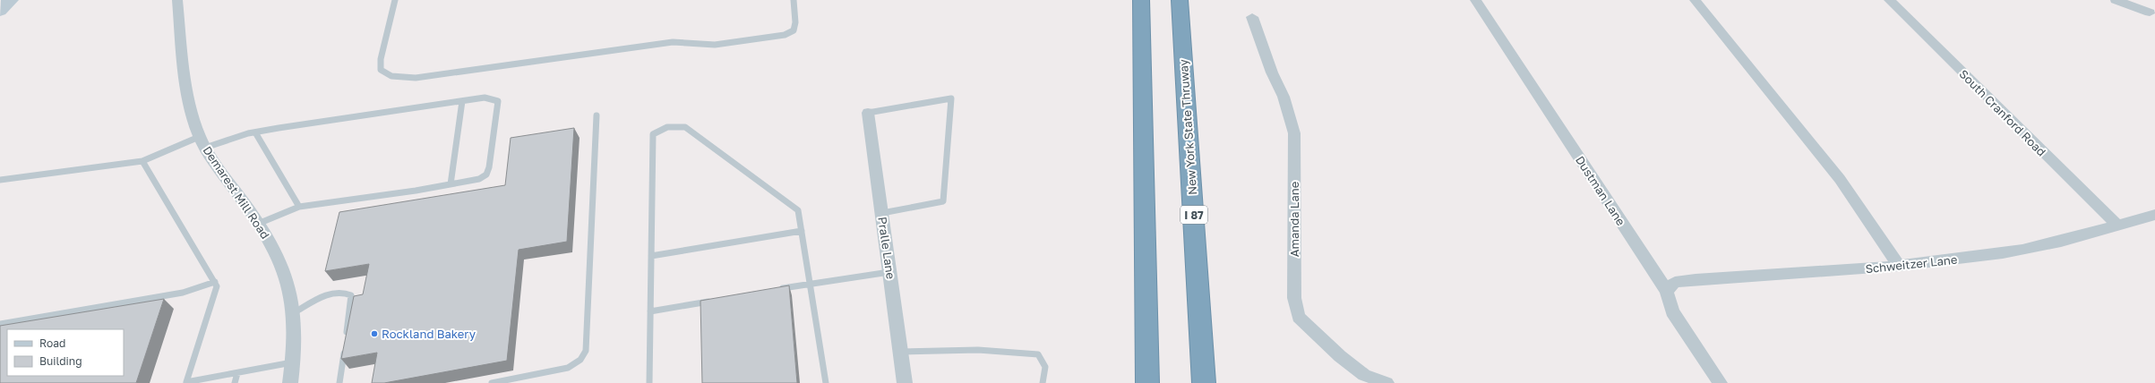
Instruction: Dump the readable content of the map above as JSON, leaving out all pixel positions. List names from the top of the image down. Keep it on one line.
{"streets":{"highway":["New York State Thruway","I 87"],"street":["South Cranford Road","Dustman Lane","Demarest Mill Road","Amanda Lane","Pralle Lane","Schweitzer Lane"]},"crossings":[["South Cranford Road","Schweitzer Lane"],["Dustman Lane","Schweitzer Lane"]],"places":["Rockland Bakery"],"legend":["Road","Building"]}
